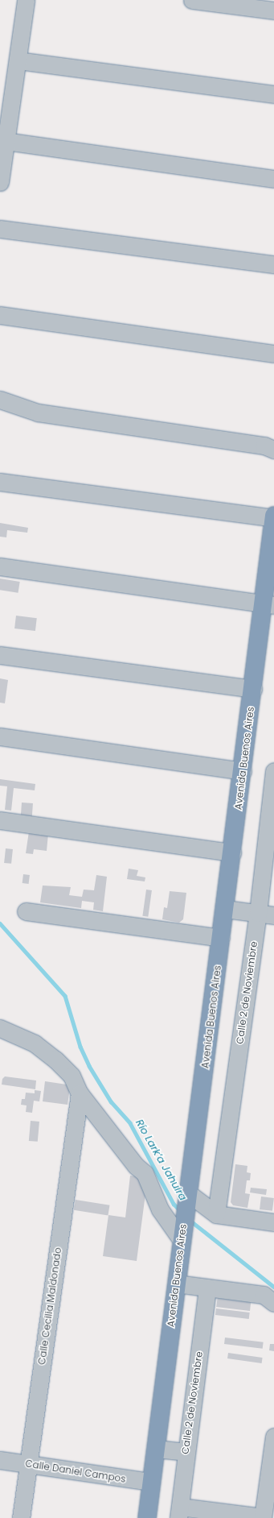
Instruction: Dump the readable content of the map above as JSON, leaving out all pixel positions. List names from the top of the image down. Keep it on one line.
{"streets":{"highway":["Avenida Buenos Aires"],"street":["Calle 2 de Noviembre","Calle Cecilia Maldonado","Calle Daniel Campos"]},"crossings":[["Avenida Buenos Aires","Calle Daniel Campos"],["Calle Cecilia Maldonado","Calle Daniel Campos"]],"water":["Río Lark’a Jahuira"]}
